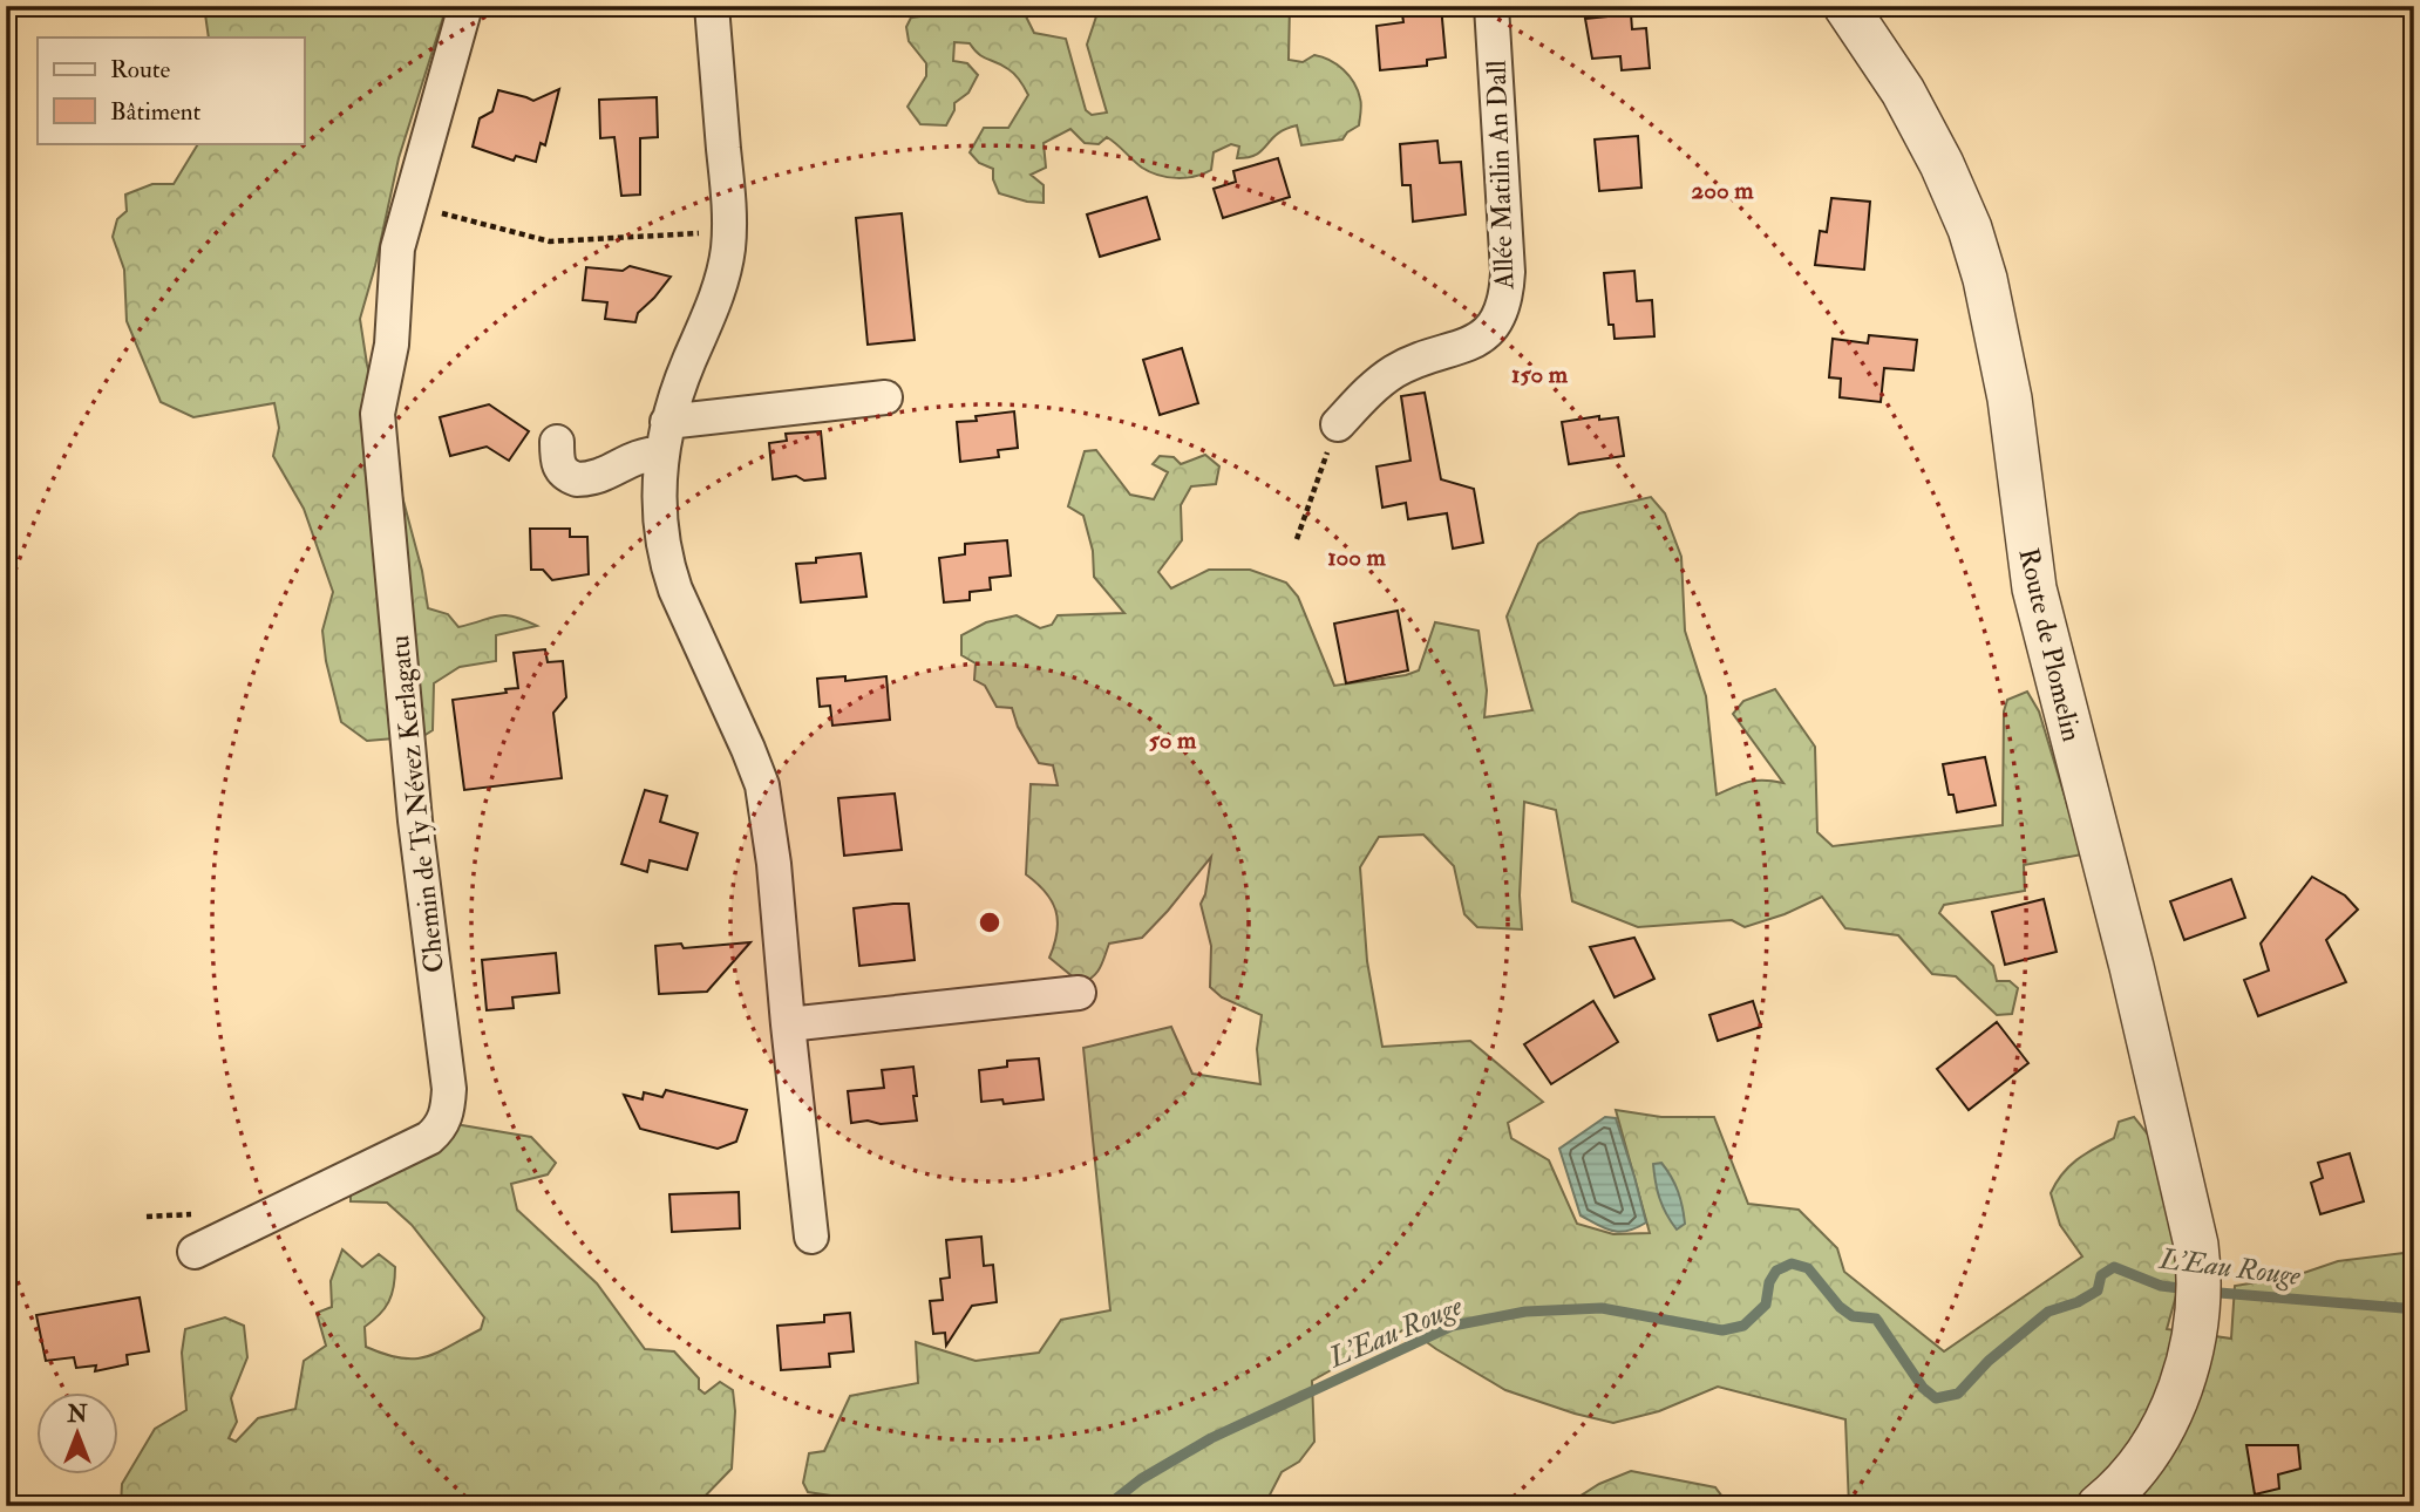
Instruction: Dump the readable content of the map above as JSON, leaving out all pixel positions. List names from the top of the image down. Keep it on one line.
{"streets":{"street":["Allée Matilin An Dall","Route de Plomelin","Chemin de Ty Névez Kerlagatu"]},"water":["L'Eau Rouge"],"legend":["Route","Bâtiment"],"north":"top","rings":["200 m","150 m","100 m","50 m"]}
